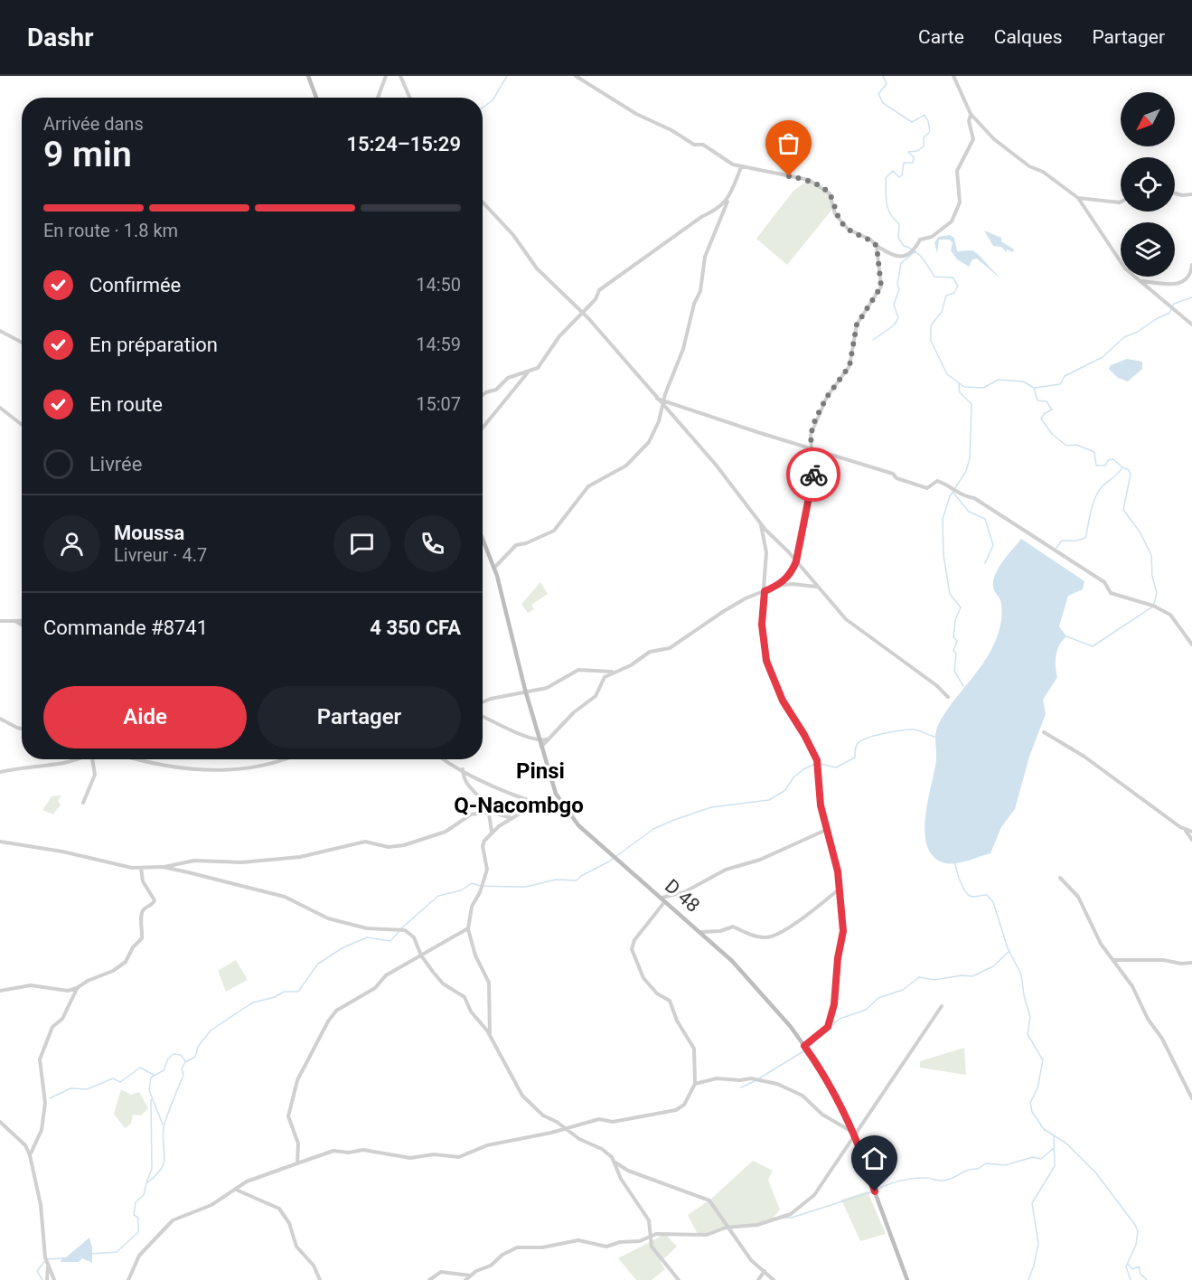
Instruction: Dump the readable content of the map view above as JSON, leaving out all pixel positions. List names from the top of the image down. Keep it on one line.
{"streets":{"street":["D 48"]},"districts":["Pinsi","Q-Nacombgo"],"north":"bottom left","page":{"header":"Dashr","nav":["Carte","Calques","Partager"],"heading":["9 min","Arrivée dans","15:24–15:29"],"panel":["Moussa","Livreur · 4.7","Commande #8741","4 350 CFA"],"bar":"En route · 1.8 km","list":[["Confirmée","14:50"],["En préparation","14:59"],["En route","15:07"],"Livrée"],"buttons":["Aide","Partager"]}}
